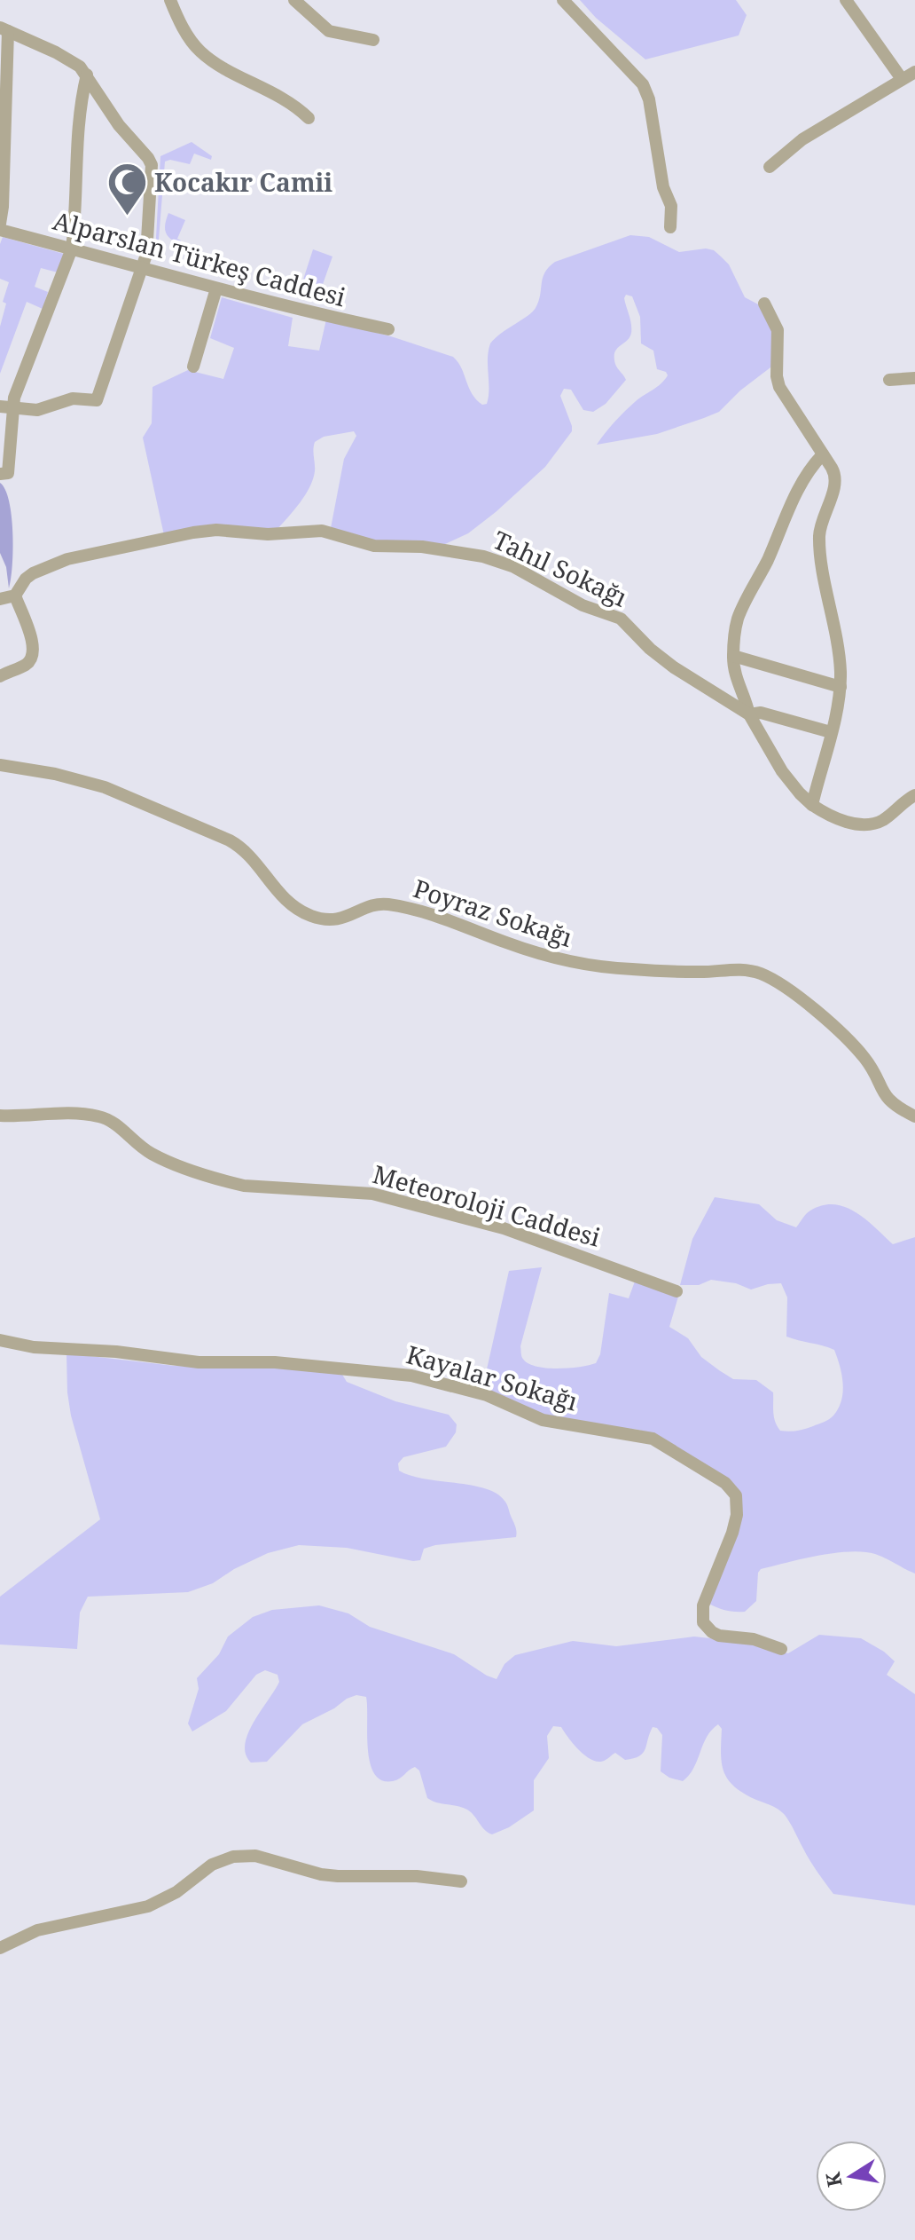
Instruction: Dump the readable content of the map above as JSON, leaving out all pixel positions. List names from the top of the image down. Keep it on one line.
{"streets":{"street":["Alparslan Türkeş Caddesi","Tahıl Sokağı","Poyraz Sokağı","Meteoroloji Caddesi","Kayalar Sokağı"]},"places":{"mosque":["Kocakır Camii"]},"north":"left"}
